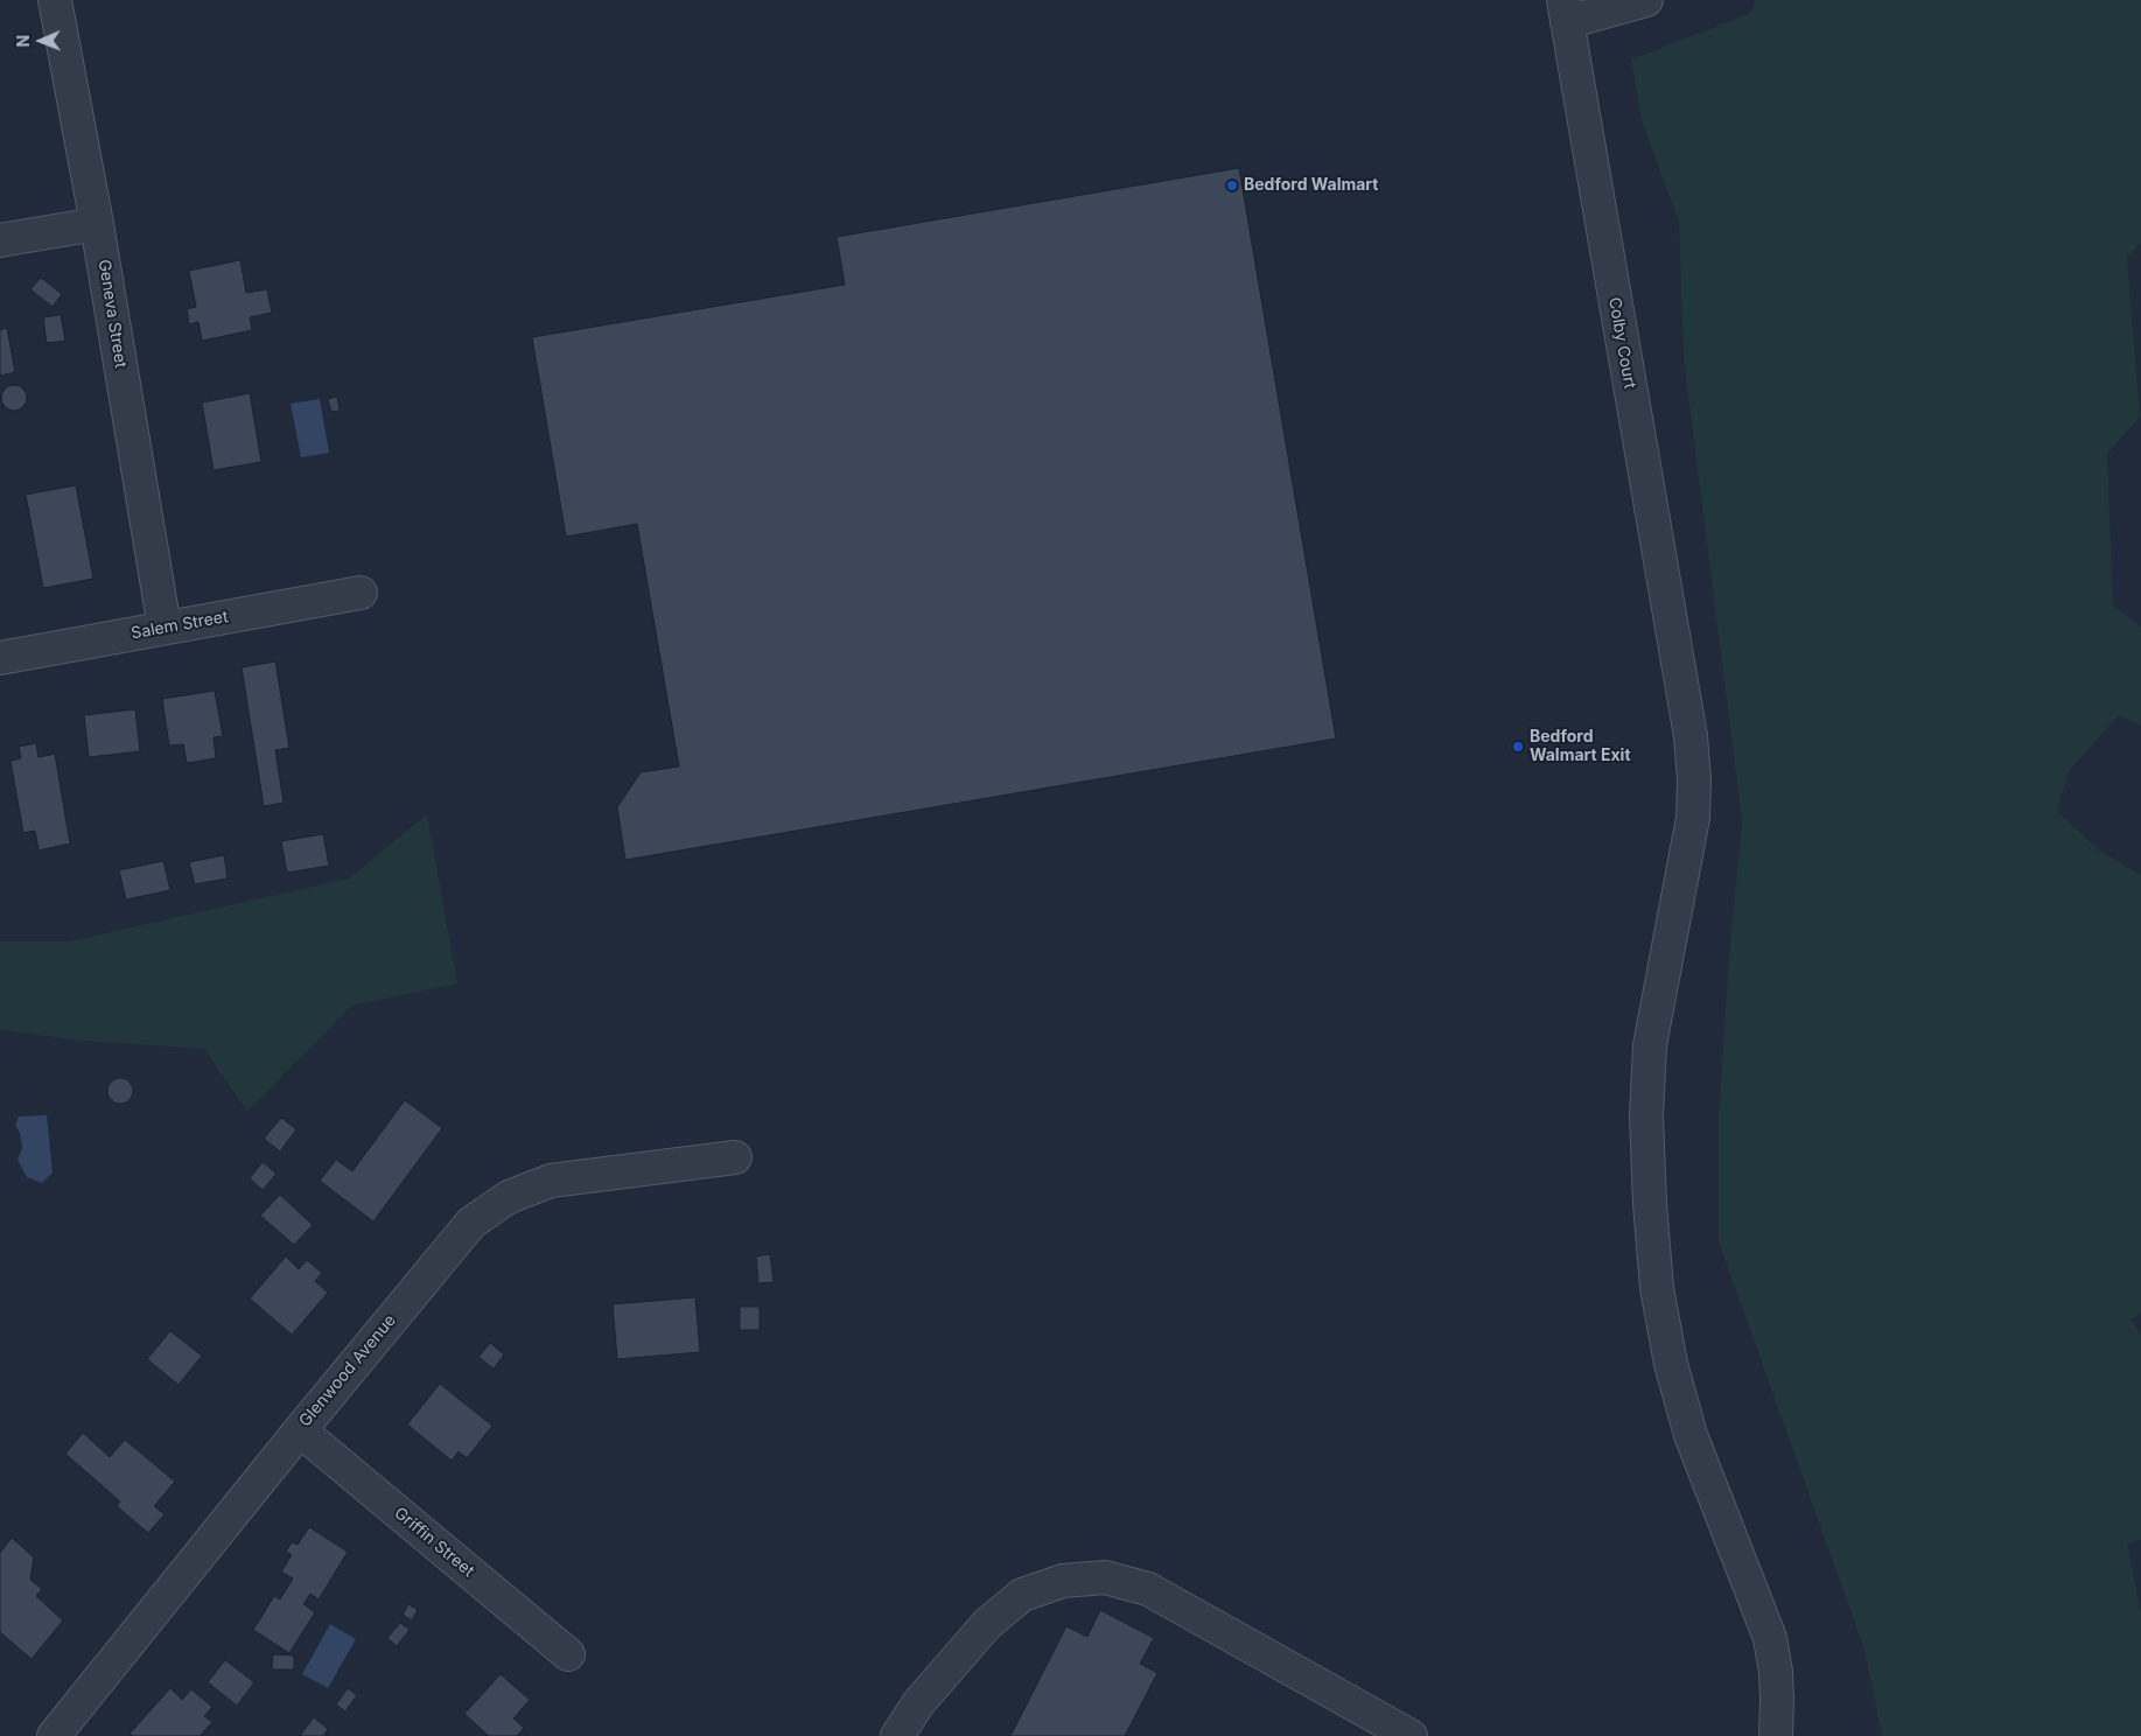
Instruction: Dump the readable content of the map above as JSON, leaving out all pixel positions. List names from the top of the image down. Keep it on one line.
{"streets":{"street":["Geneva Street","Colby Court","Salem Street","Glenwood Avenue","Griffin Street"]},"crossings":[["Geneva Street","Salem Street"],["Glenwood Avenue","Griffin Street"]],"places":["Bedford Walmart","Bedford Walmart Exit"],"north":"left"}
